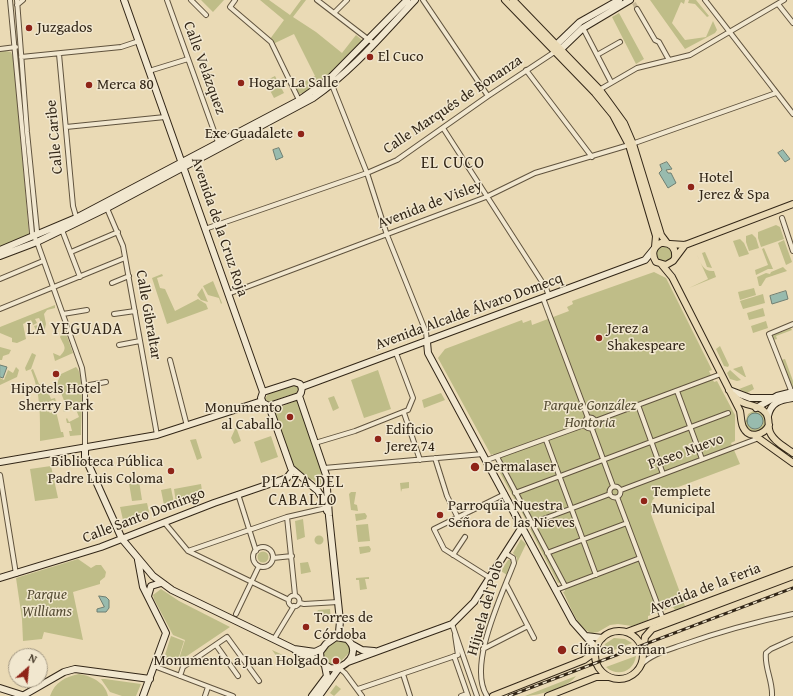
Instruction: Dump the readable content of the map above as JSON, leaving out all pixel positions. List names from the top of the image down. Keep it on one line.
{"streets":{"main road":["Avenida de la Feria"],"street":["Calle Velázquez","Calle Marqués de Bonanza","Calle Caribe","Avenida de Visley","Avenida de la Cruz Roja","Avenida Alcalde Álvaro Domecq","Calle Gibraltar","Paseo Nuevo","Calle Santo Domingo","Hijuela del Polo"]},"crossings":[["Calle Marqués de Bonanza","Avenida de la Cruz Roja"],["Avenida de Visley","Avenida de la Cruz Roja"]],"districts":["EL CUCO","LA YEGUADA","PLAZA DEL CABALLO"],"parks":["Parque González Hontoria","Parque Williams"],"places":["Juzgados","El Cuco","Hogar La Salle","Merca 80","Exe Guadalete","Hotel Jerez & Spa","Jerez a Shakespeare","Hipotels Hotel Sherry Park","Monumento al Caballo","Edificio Jerez 74","Dermalaser","Biblioteca Pública Padre Luis Coloma","Templete Municipal","Parroquia Nuestra Señora de las Nieves","Torres de Córdoba","Clínica Serman","Monumento a Juan Holgado"],"north":"top right"}
